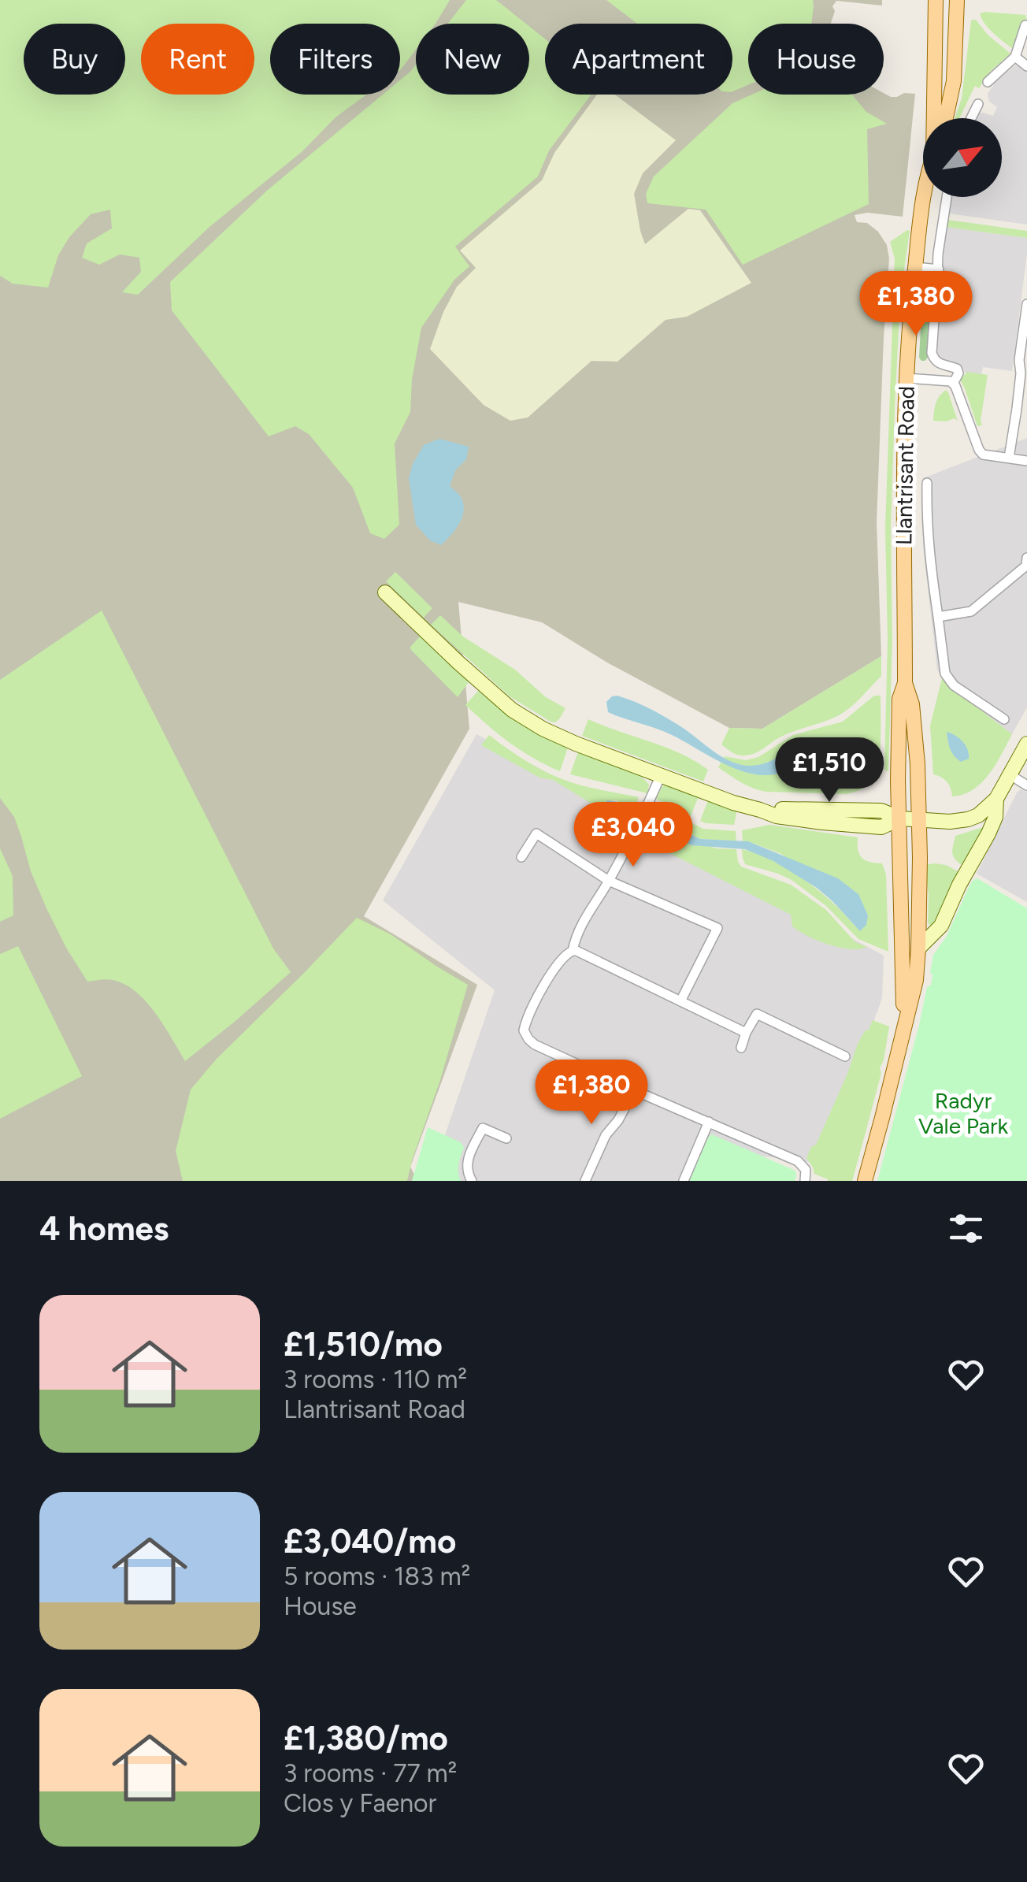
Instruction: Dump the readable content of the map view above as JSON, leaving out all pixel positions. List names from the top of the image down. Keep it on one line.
{"streets":{"main road":["Llantrisant Road"]},"parks":["Radyr Vale Park"],"north":"top right","page":{"chip":["Buy","Rent","Filters","New","Apartment","House"],"price":["£1,380","£1,510","£3,040","£1,380"],"heading":"4 homes","list":[{"name":"£1,510/mo","note":"3 rooms · 110 m² · Llantrisant Road"},{"name":"£3,040/mo","note":"5 rooms · 183 m² · House"},{"name":"£1,380/mo","note":"3 rooms · 77 m² · Clos y Faenor"}]}}
